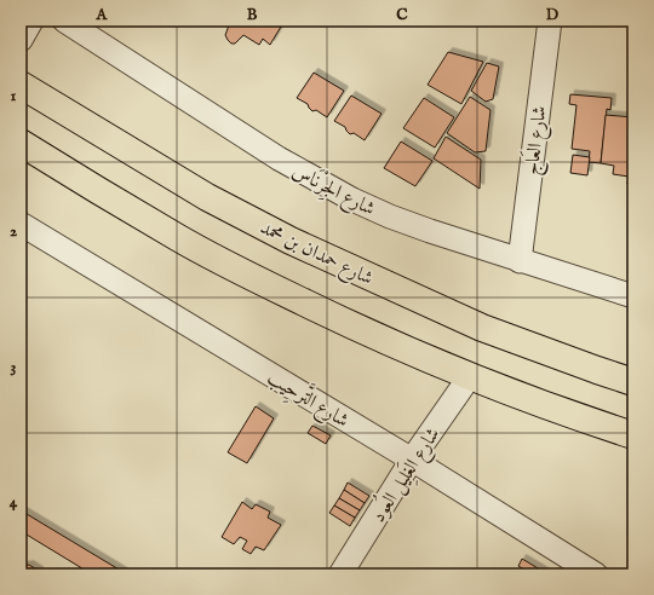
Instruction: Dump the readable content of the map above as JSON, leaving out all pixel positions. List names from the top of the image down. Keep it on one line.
{"streets":{"main road":["شارع حمدان بن محمد"],"street":["شارع العَاج","شارع الجِرْنَاس","شارع التَّرحِيب","شارع الغَلِيل العُود"]},"crossings":[["شارع العَاج","شارع الجِرْنَاس"],["شارع التَّرحِيب","شارع الغَلِيل العُود"]],"grid":{"columns":["A","B","C","D"],"rows":["1","2","3","4"]}}
